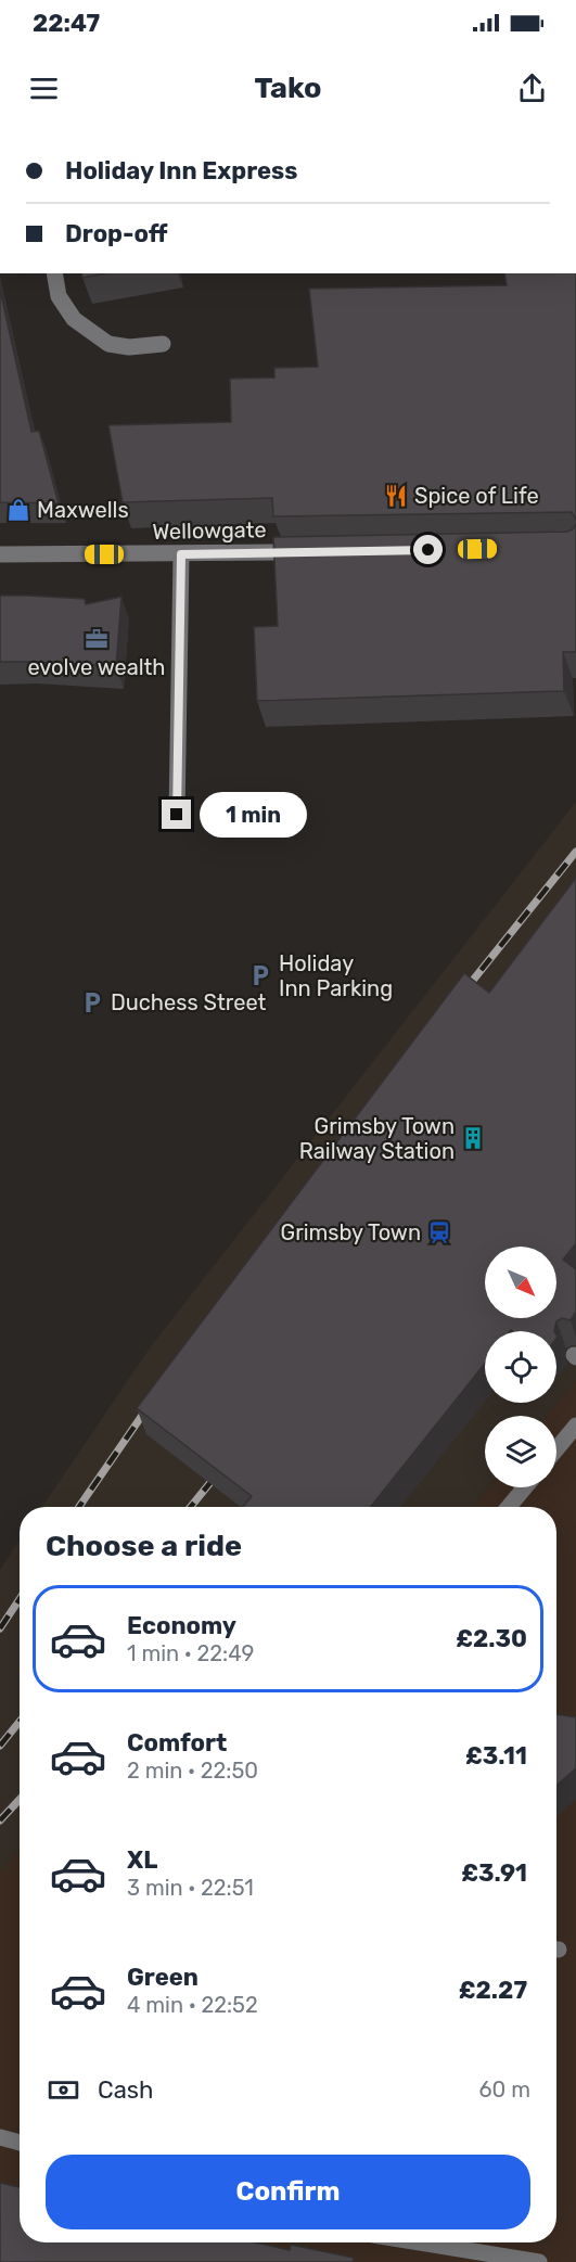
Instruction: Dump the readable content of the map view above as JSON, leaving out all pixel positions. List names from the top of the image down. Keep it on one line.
{"streets":{"street":["Wellowgate"]},"places":{"restaurant":["Spice of Life"],"shop":["Maxwells"],"office":["evolve wealth"],"parking":["Holiday Inn Parking","Duchess Street"],"building":["Grimsby Town Railway Station"],"station":["Grimsby Town"]},"north":"bottom right","page":{"status":"22:47","header":"Tako","banner":["Holiday Inn Express","Drop-off"],"bubble":"1 min","heading":"Choose a ride","list":[{"name":"Economy","note":"1 min · 22:49","value":"£2.30"},{"name":"Comfort","note":"2 min · 22:50","value":"£3.11"},{"name":"XL","note":"3 min · 22:51","value":"£3.91"},{"name":"Green","note":"4 min · 22:52","value":"£2.27"}],"pay":["Cash","60 m"],"buttons":"Confirm"}}
